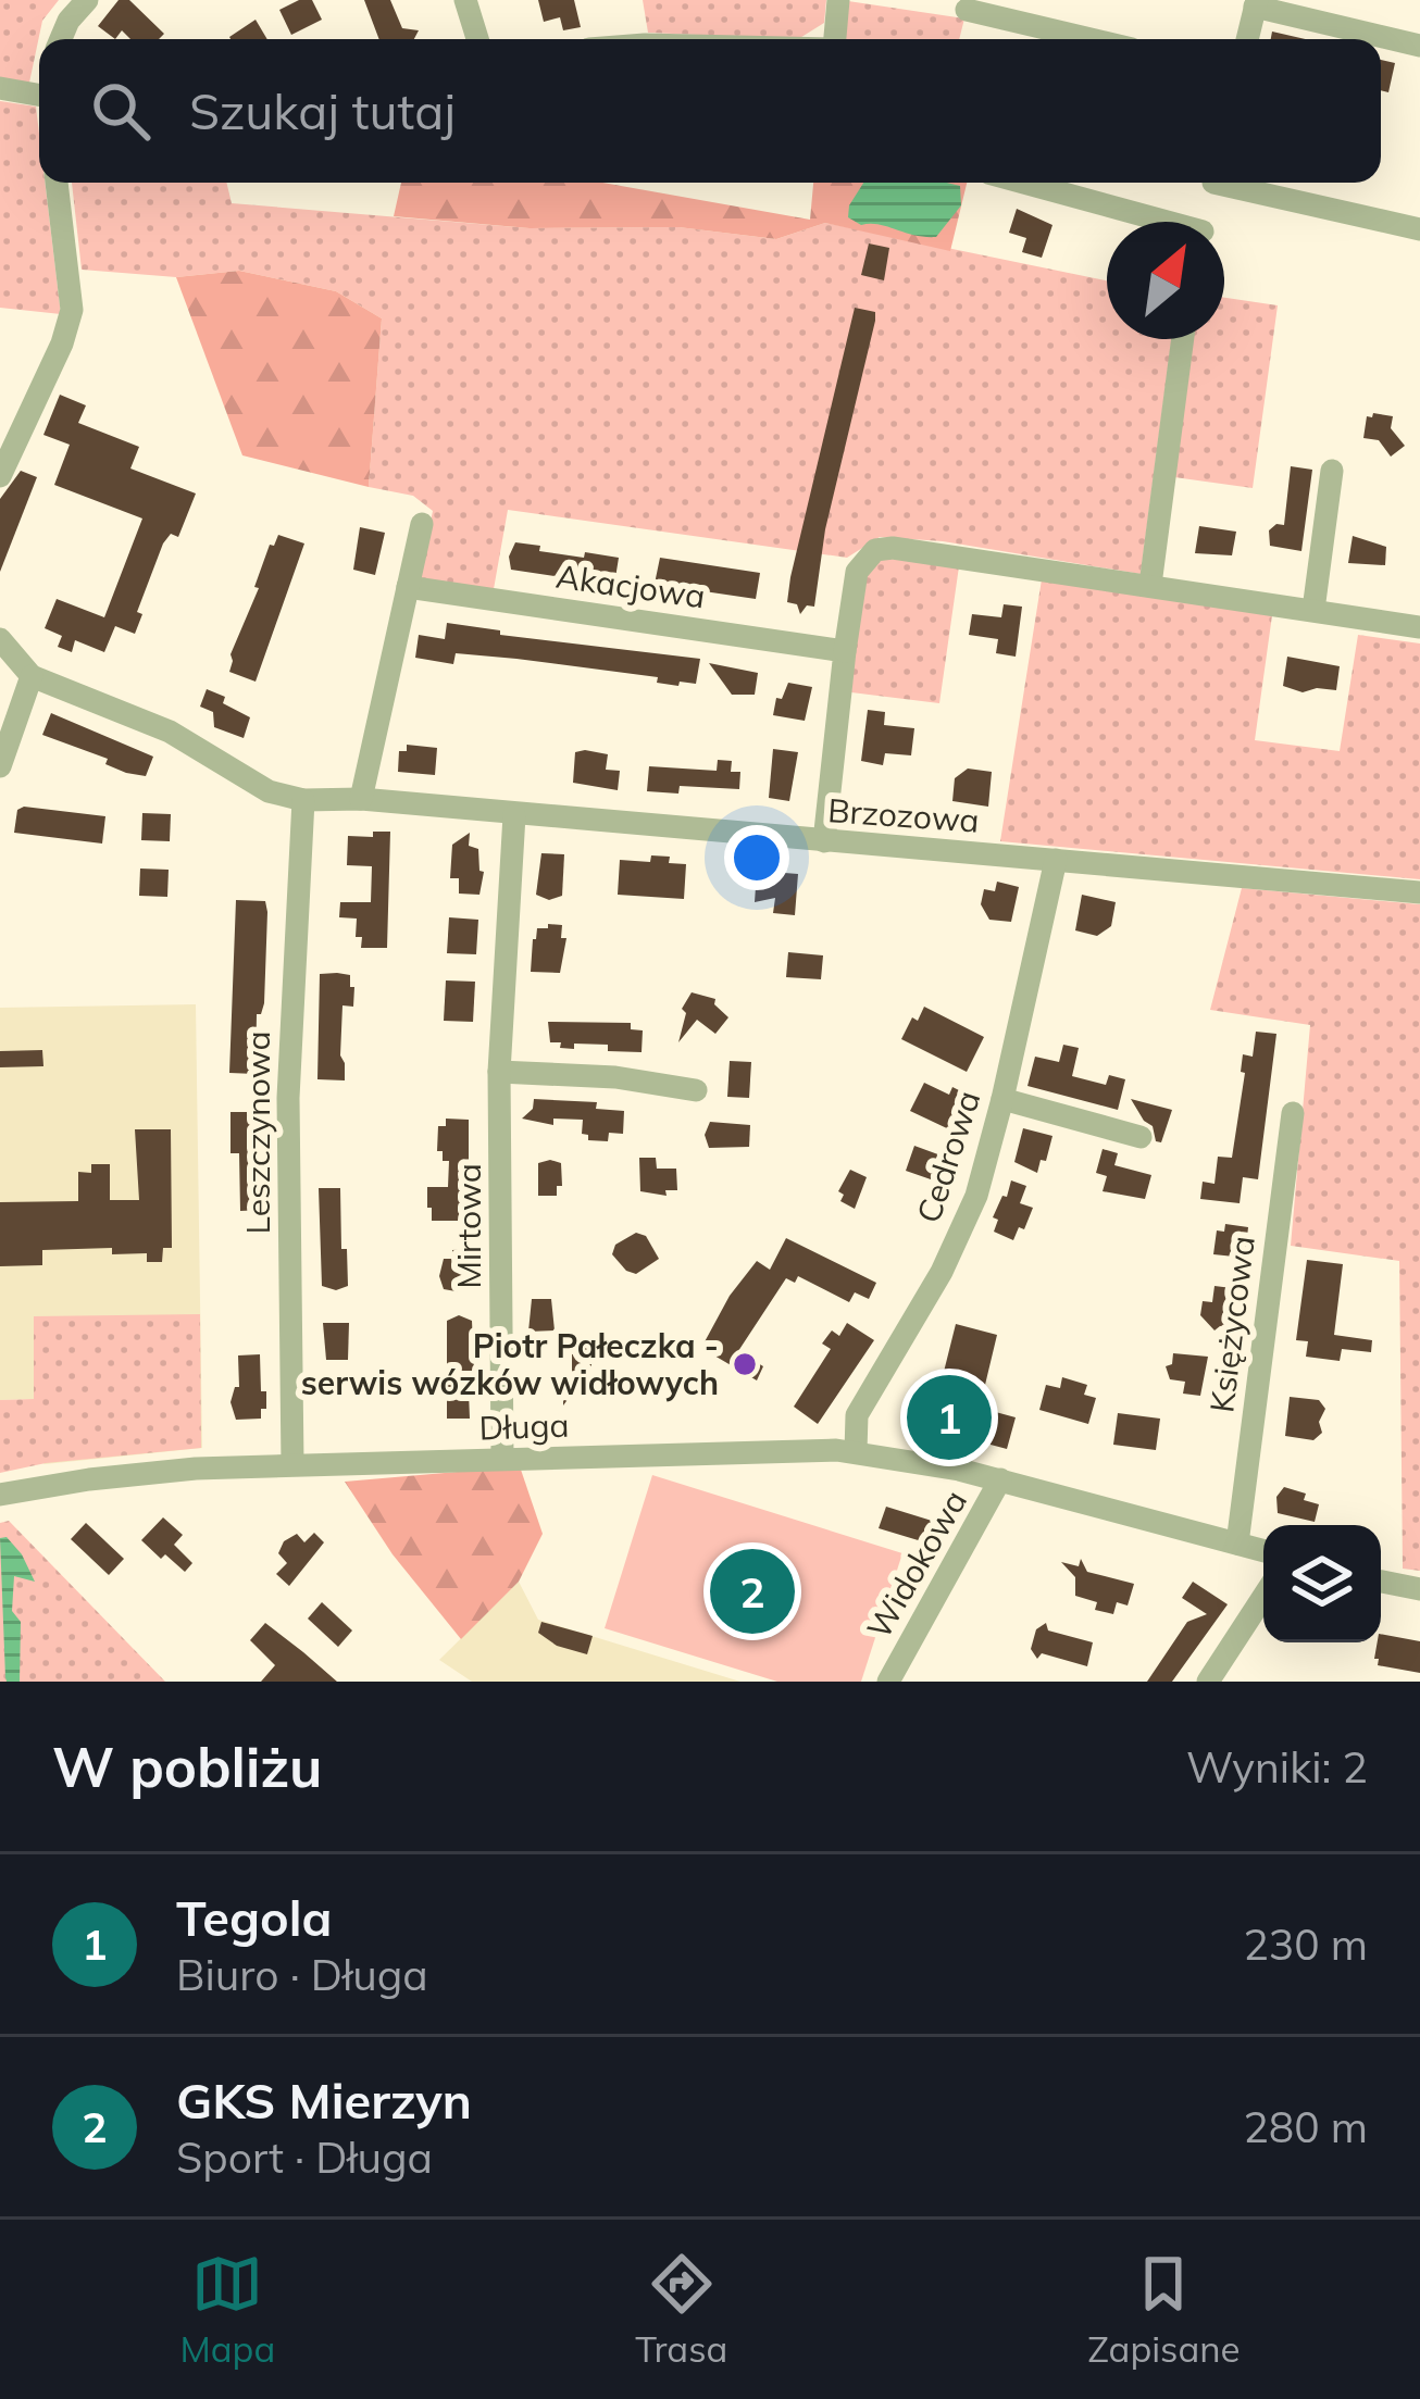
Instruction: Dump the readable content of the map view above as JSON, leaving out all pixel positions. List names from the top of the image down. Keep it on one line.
{"streets":{"street":["Akacjowa","Brzozowa","Leszczynowa","Cedrowa","Mirtowa","Księżycowa","Długa","Widokowa"]},"crossings":[["Brzozowa","Leszczynowa"],["Brzozowa","Cedrowa"],["Brzozowa","Mirtowa"],["Leszczynowa","Długa"],["Cedrowa","Długa"],["Mirtowa","Długa"],["Księżycowa","Długa"],["Długa","Widokowa"]],"places":["Piotr Pałeczka - serwis wózków widłowych"],"north":"top right","page":{"search":"Szukaj tutaj","pins":["1","2"],"heading":["W pobliżu","Wyniki: 2"],"list":[{"mark":"1","name":"Tegola","note":"Biuro · Długa","value":"230 m"},{"mark":"2","name":"GKS Mierzyn","note":"Sport · Długa","value":"280 m"}],"nav":["Mapa","Trasa","Zapisane"]}}
